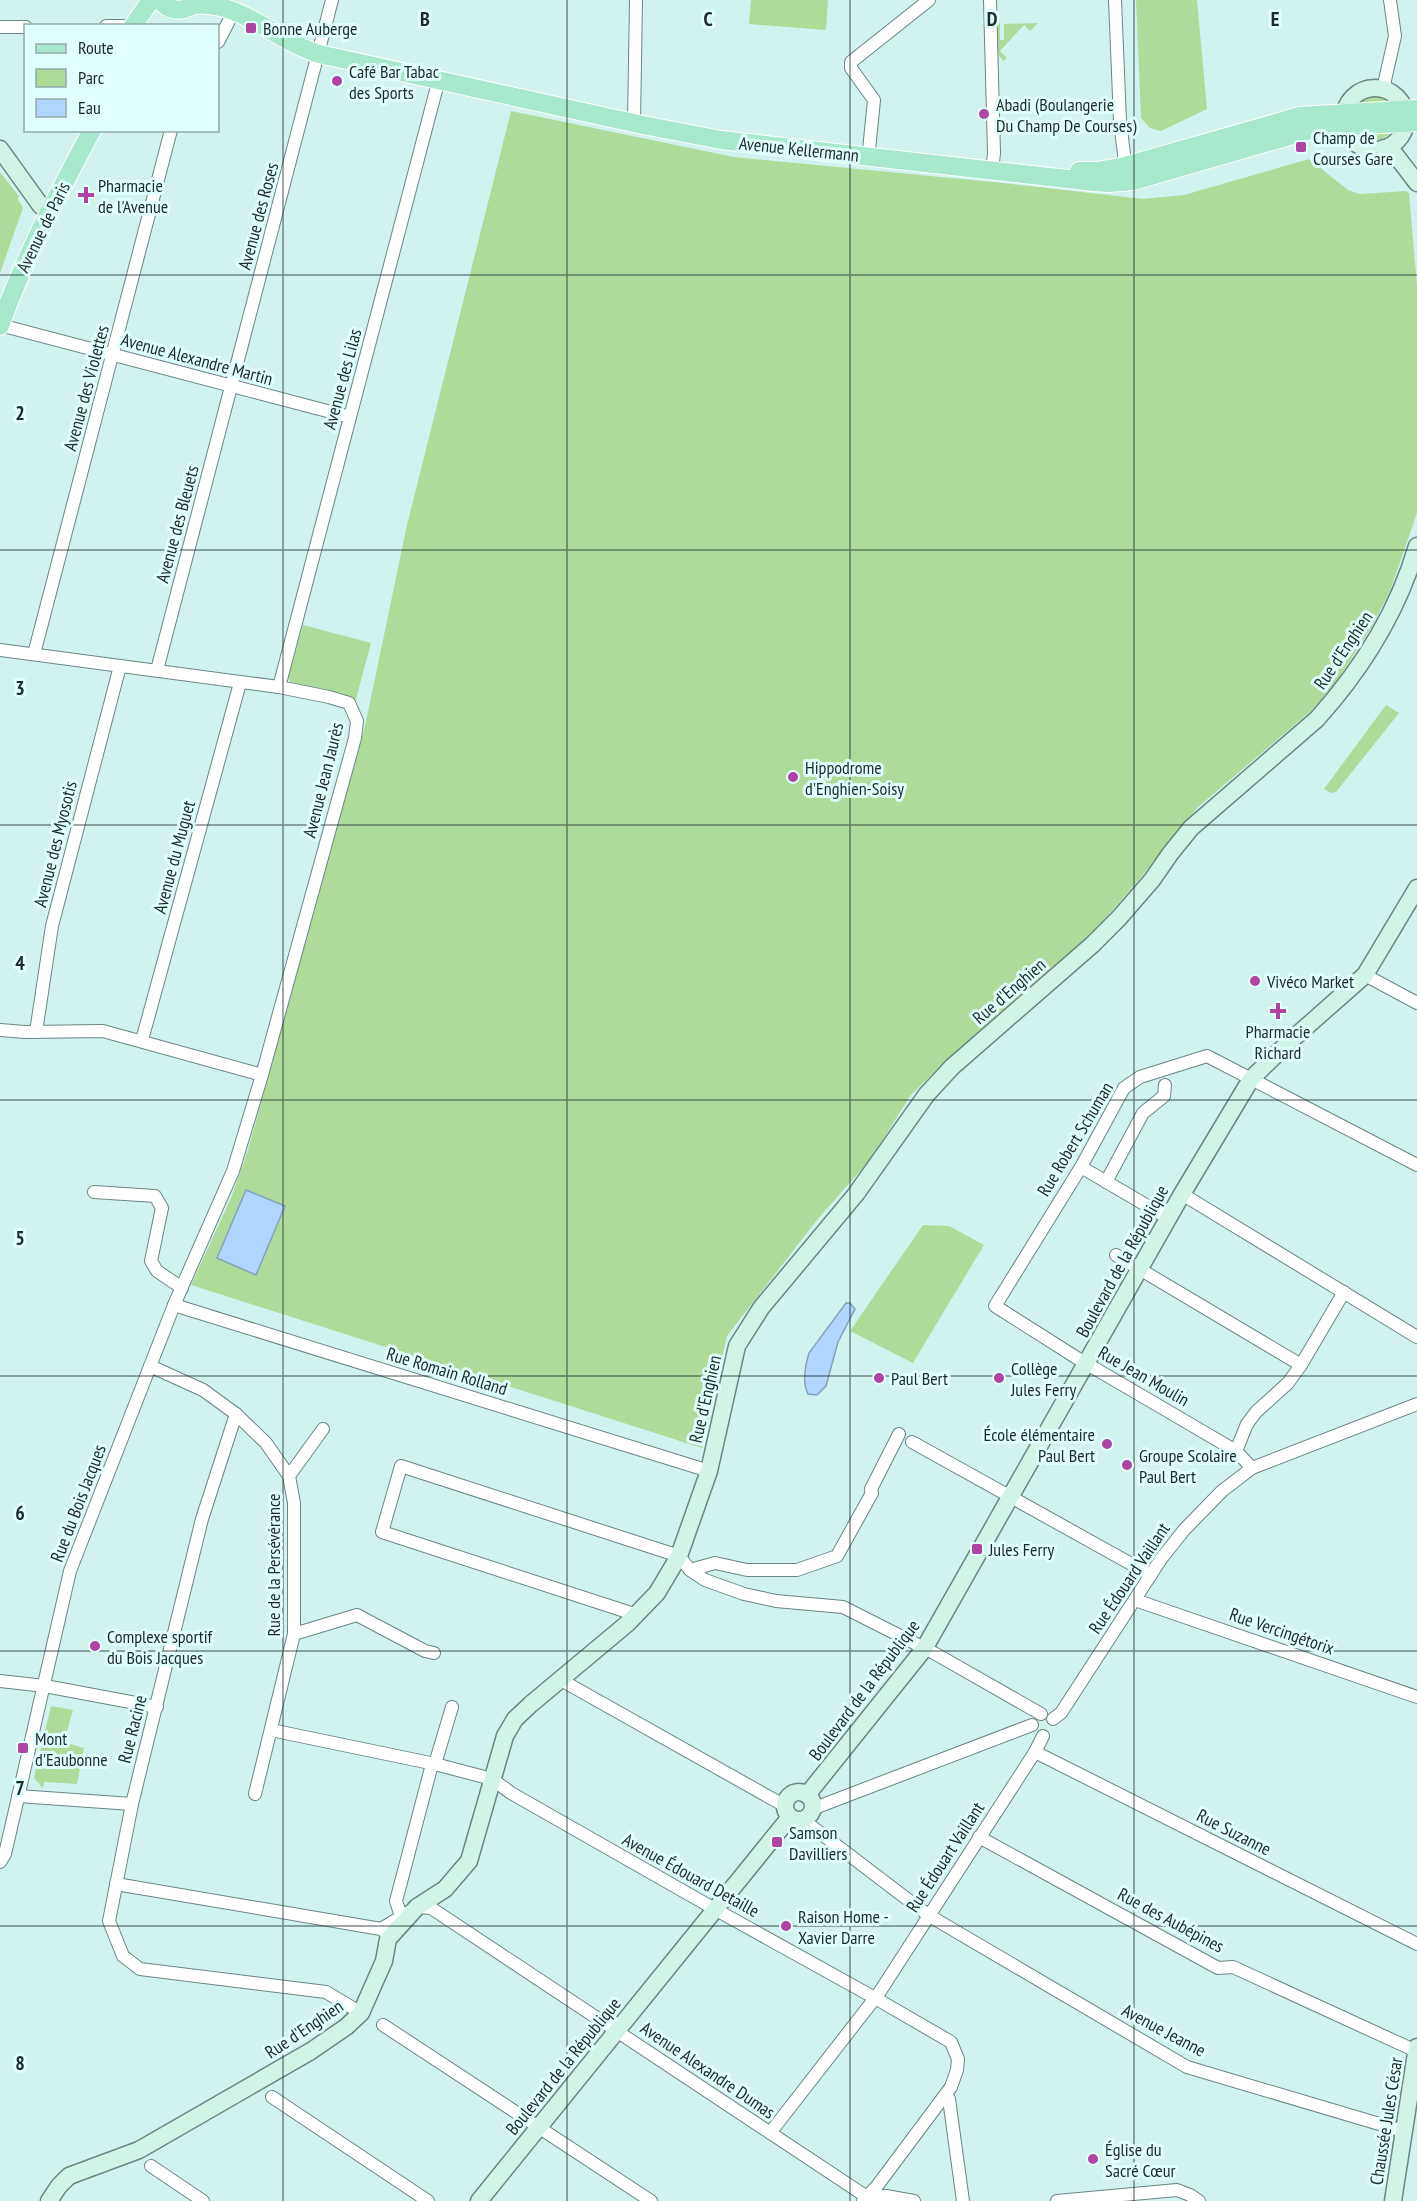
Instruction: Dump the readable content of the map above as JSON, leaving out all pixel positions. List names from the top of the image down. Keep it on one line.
{"streets":{"main road":["Avenue Kellermann","Avenue de Paris"],"street":["Avenue des Roses","Avenue Alexandre Martin","Avenue des Lilas","Avenue des Violettes","Avenue des Bleuets","Rue d'Enghien","Avenue Jean Jaurès","Avenue des Myosotis","Avenue du Muguet","Rue Robert Schuman","Boulevard de la République","Rue Romain Rolland","Rue Jean Moulin","Rue du Bois Jacques","Rue de la Persévérance","Rue Édouard Vaillant","Rue Vercingétorix","Rue Racine","Rue Suzanne","Rue Édouart Vaillant","Avenue Édouard Detaille","Rue des Aubépines","Avenue Jeanne","Avenue Alexandre Dumas","Chaussée Jules César"]},"crossings":[["Avenue Kellermann","Avenue des Roses"],["Avenue Kellermann","Avenue des Lilas"],["Avenue des Roses","Avenue Alexandre Martin"],["Avenue des Roses","Avenue des Bleuets"],["Avenue de Paris","Avenue Alexandre Martin"],["Avenue Alexandre Martin","Avenue des Lilas"],["Avenue Alexandre Martin","Avenue des Violettes"],["Avenue Alexandre Martin","Avenue des Bleuets"],["Avenue des Lilas","Avenue Jean Jaurès"],["Avenue des Violettes","Avenue Jean Jaurès"],["Avenue des Bleuets","Avenue Jean Jaurès"],["Rue d'Enghien","Rue Romain Rolland"],["Rue d'Enghien","Rue Racine"],["Rue d'Enghien","Avenue Édouard Detaille"],["Rue d'Enghien","Avenue Jeanne"],["Rue d'Enghien","Avenue Alexandre Dumas"],["Avenue Jean Jaurès","Avenue des Myosotis"],["Avenue Jean Jaurès","Avenue du Muguet"],["Avenue Jean Jaurès","Rue du Bois Jacques"],["Rue Robert Schuman","Boulevard de la République"],["Rue Robert Schuman","Rue Jean Moulin"],["Boulevard de la République","Rue Jean Moulin"],["Boulevard de la République","Avenue Édouard Detaille"],["Boulevard de la République","Avenue Jeanne"],["Boulevard de la République","Avenue Alexandre Dumas"],["Rue Romain Rolland","Rue du Bois Jacques"],["Rue Jean Moulin","Rue Édouard Vaillant"],["Rue du Bois Jacques","Rue de la Persévérance"],["Rue de la Persévérance","Rue Racine"],["Rue Édouard Vaillant","Rue Vercingétorix"],["Rue Édouard Vaillant","Rue Édouart Vaillant"],["Rue Suzanne","Rue Édouart Vaillant"],["Rue Édouart Vaillant","Avenue Édouard Detaille"],["Rue Édouart Vaillant","Rue des Aubépines"],["Rue Édouart Vaillant","Avenue Jeanne"],["Rue Édouart Vaillant","Avenue Alexandre Dumas"],["Avenue Édouard Detaille","Avenue Alexandre Dumas"],["Rue des Aubépines","Chaussée Jules César"],["Avenue Jeanne","Chaussée Jules César"]],"places":{"transit":["Bonne Auberge","Champ de Courses Gare","Jules Ferry","Mont d'Eaubonne","Samson Davilliers"],"other":["Café Bar Tabac des Sports","Abadi (Boulangerie Du Champ De Courses)","Hippodrome d'Enghien-Soisy","Vivéco Market","Paul Bert","Collège Jules Ferry","École élémentaire Paul Bert","Groupe Scolaire Paul Bert","Complexe sportif du Bois Jacques","Raison Home - Xavier Darre","Église du Sacré Cœur"],"health":["Pharmacie de l'Avenue","Pharmacie Richard"]},"legend":["Route","Parc","Eau"],"grid":{"columns":["B","C","D","E"],"rows":["2","3","4","5","6","7","8"]}}
